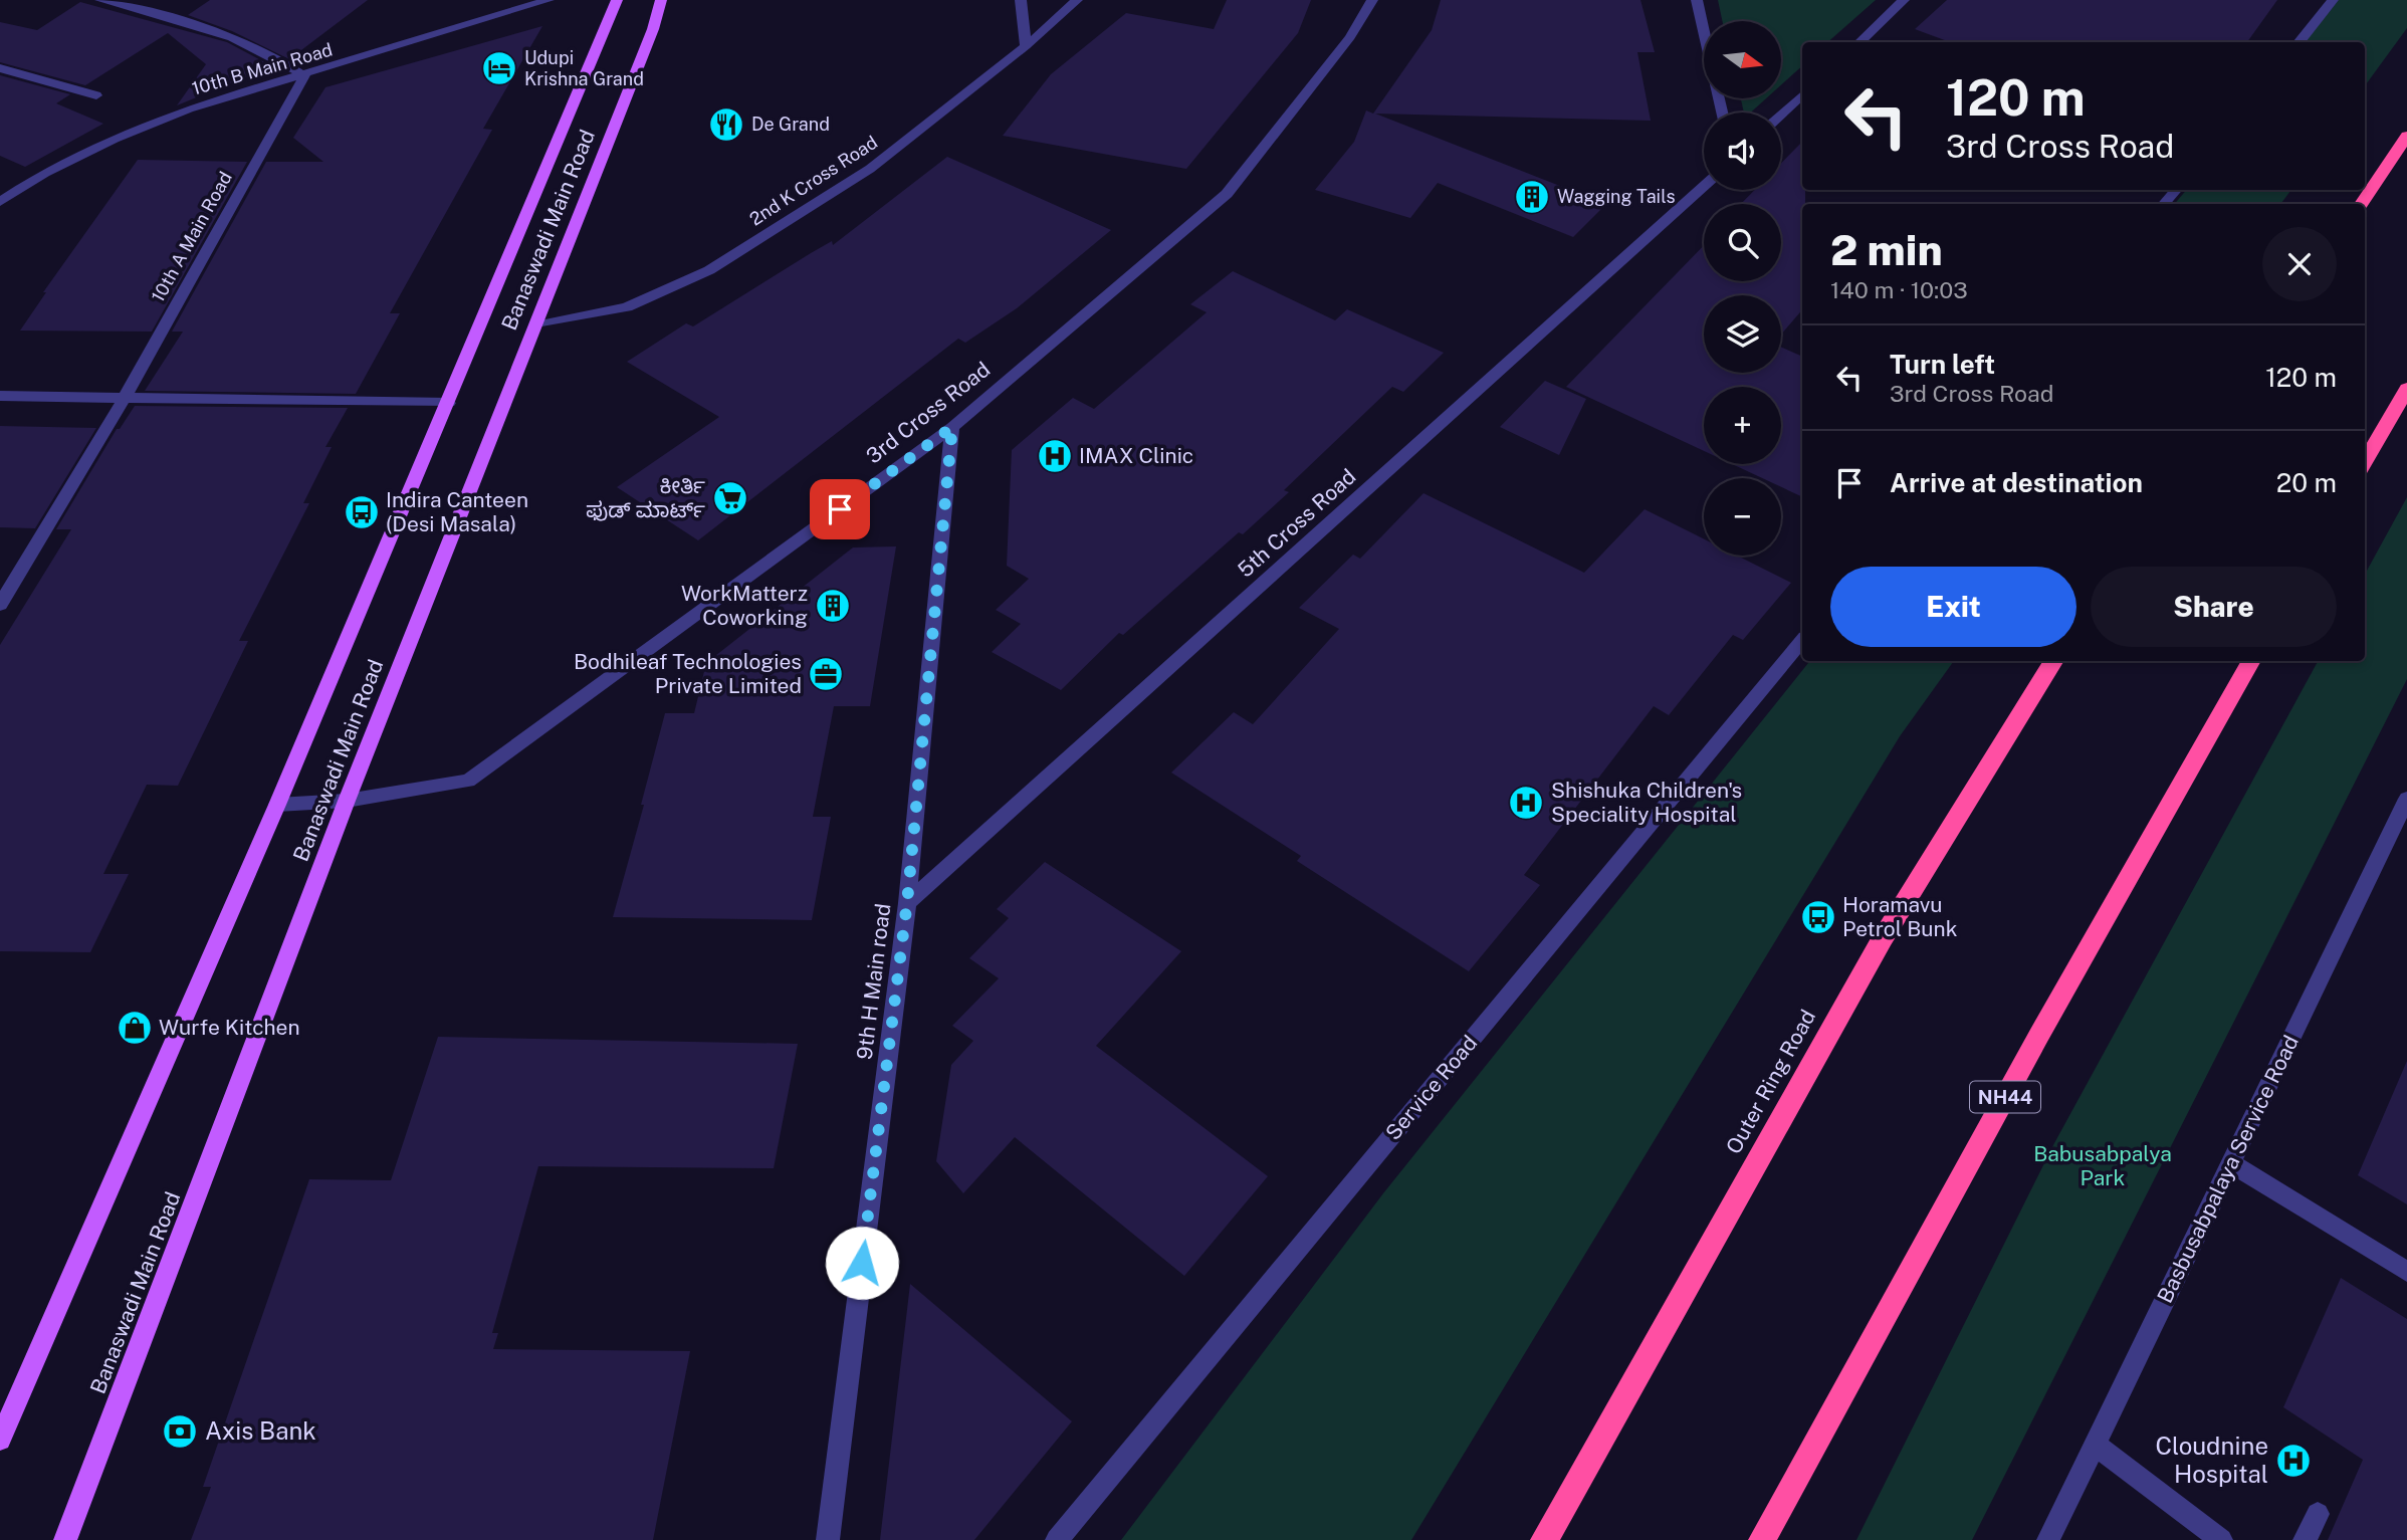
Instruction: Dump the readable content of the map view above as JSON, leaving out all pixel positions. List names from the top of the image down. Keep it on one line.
{"streets":{"highway":["Outer Ring Road","NH44"],"main road":["Banaswadi Main Road"],"street":["10th B Main Road","2nd K Cross Road","10th A Main Road","3rd Cross Road","5th Cross Road","9th H Main road","Service Road","Basbusabpalaya Service Road"]},"crossings":[["10th B Main Road","10th A Main Road"],["2nd K Cross Road","Banaswadi Main Road"],["Banaswadi Main Road","3rd Cross Road"],["3rd Cross Road","9th H Main road"],["5th Cross Road","9th H Main road"]],"parks":["Babusabpalya Park"],"places":{"hotel":["Udupi Krishna Grand"],"restaurant":["De Grand"],"building":["Wagging Tails","WorkMatterz Coworking"],"hospital":["IMAX Clinic","Shishuka Children's Speciality Hospital","Cloudnine Hospital"],"supermarket":["ಕೀರ್ತಿ ಫುಡ್ ಮಾರ್ಟ್"],"bus stop":["Indira Canteen (Desi Masala)","Horamavu Petrol Bunk"],"office":["Bodhileaf Technologies Private Limited"],"shop":["Wurfe Kitchen"],"bank":["Axis Bank"]},"north":"right","page":{"map_buttons":["+","−"],"turn":["120 m","3rd Cross Road"],"heading":["2 min","140 m · 10:03"],"list":[{"name":"Turn left","note":"3rd Cross Road","value":"120 m"},{"name":"Arrive at destination","value":"20 m"}],"buttons":["Exit","Share"]}}
